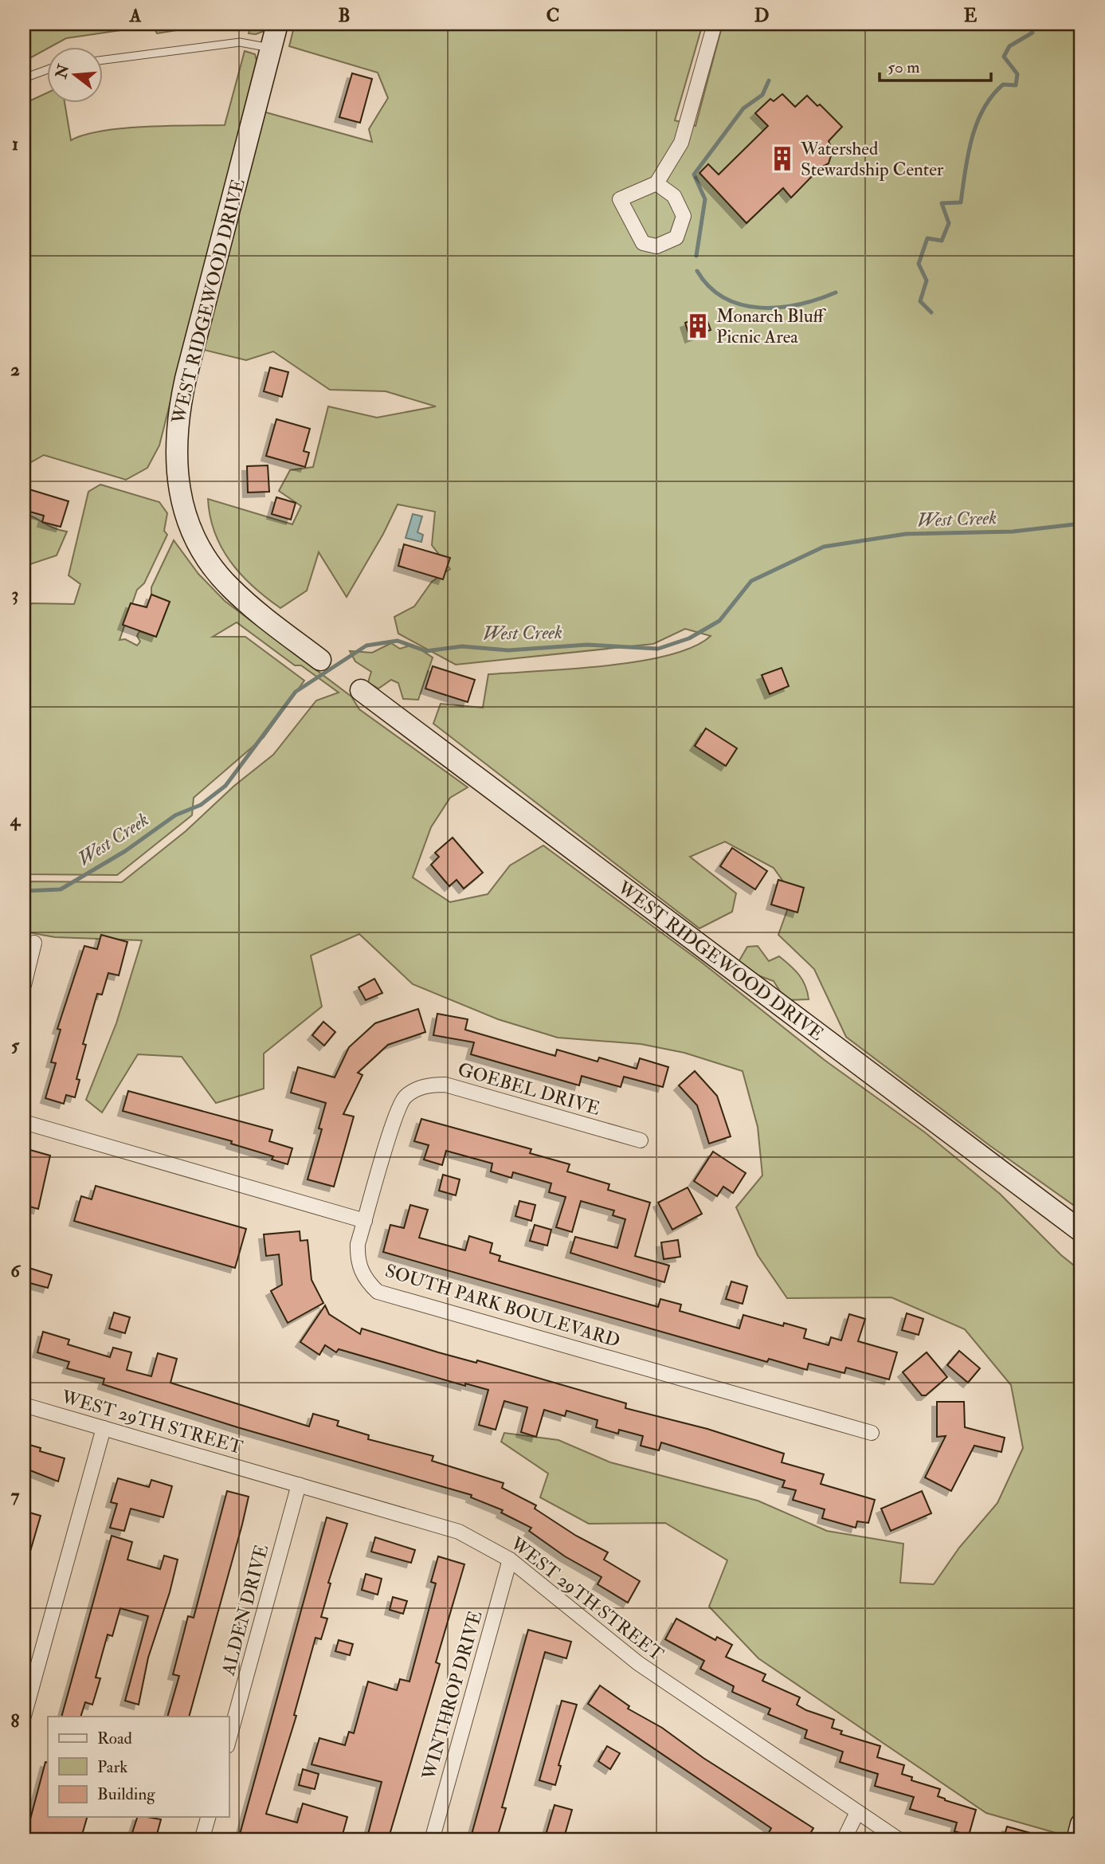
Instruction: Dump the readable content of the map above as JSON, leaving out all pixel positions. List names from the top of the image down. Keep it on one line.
{"streets":{"street":["WEST RIDGEWOOD DRIVE","GOEBEL DRIVE","SOUTH PARK BOULEVARD","WEST 29TH STREET","ALDEN DRIVE","WINTHROP DRIVE"]},"crossings":[["GOEBEL DRIVE","SOUTH PARK BOULEVARD"],["WEST 29TH STREET","ALDEN DRIVE"],["WEST 29TH STREET","WINTHROP DRIVE"]],"water":["West Creek"],"places":{"building":["Watershed Stewardship Center","Monarch Bluff Picnic Area"]},"legend":["Road","Park","Building"],"scale_bar":"50 m","north":"left","grid":{"columns":["A","B","C","D","E"],"rows":["1","2","3","4","5","6","7","8"]}}
